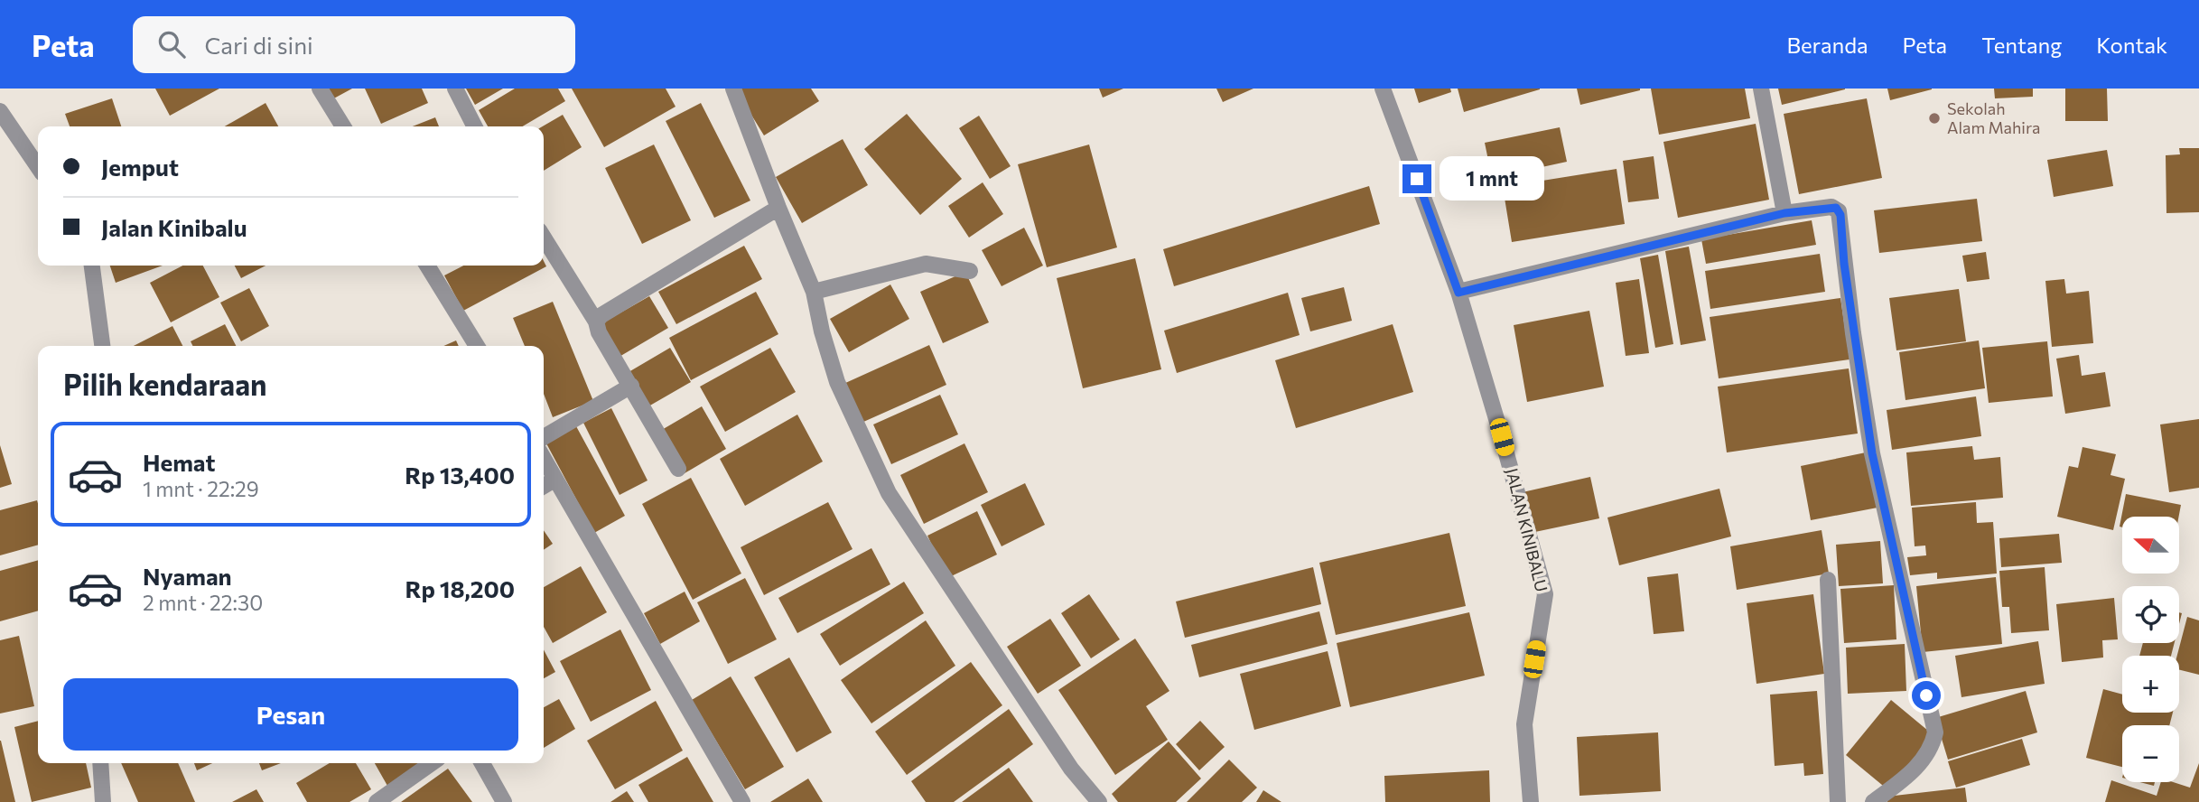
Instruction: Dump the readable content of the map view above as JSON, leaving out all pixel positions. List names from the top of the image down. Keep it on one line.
{"streets":{"street":["JALAN KINIBALU"]},"places":["Sekolah Alam Mahira"],"north":"left","page":{"header":"Peta","search":"Cari di sini","nav":["Beranda","Peta","Tentang","Kontak"],"banner":["Jemput","Jalan Kinibalu"],"bubble":"1 mnt","heading":"Pilih kendaraan","list":[{"name":"Hemat","note":"1 mnt · 22:29","value":"Rp 13,400"},{"name":"Nyaman","note":"2 mnt · 22:30","value":"Rp 18,200"}],"map_buttons":["+","−"],"buttons":"Pesan"}}
